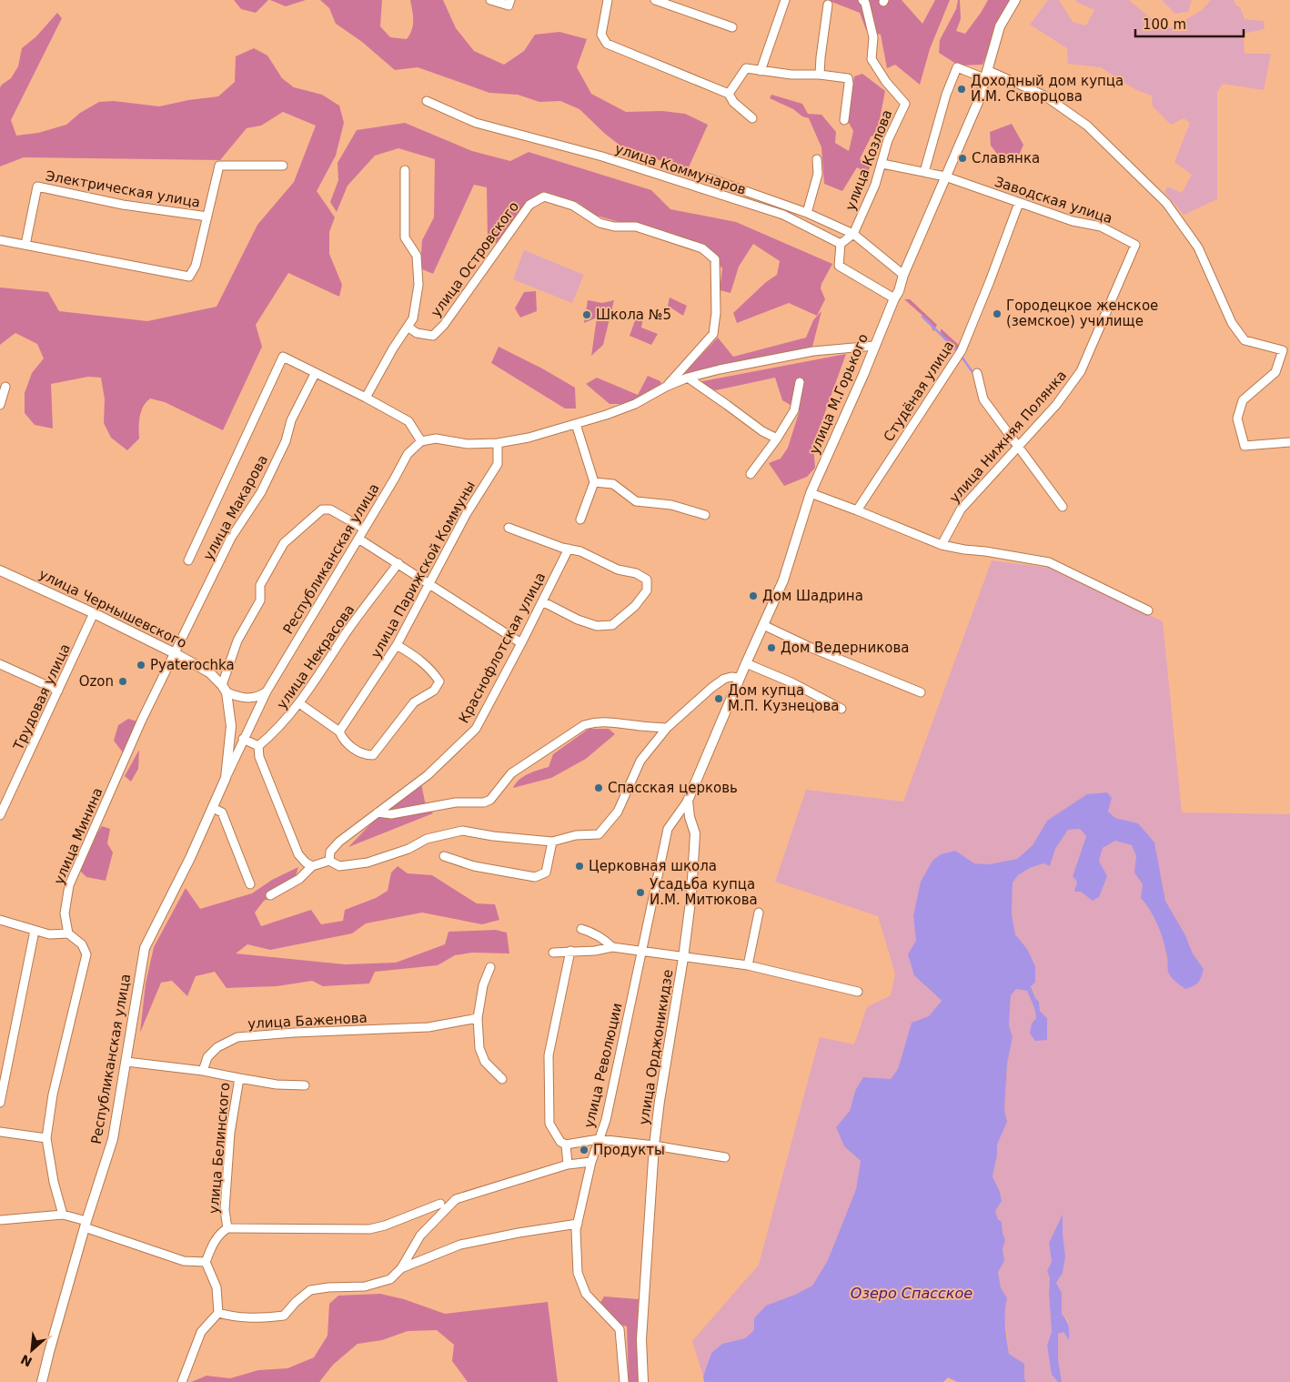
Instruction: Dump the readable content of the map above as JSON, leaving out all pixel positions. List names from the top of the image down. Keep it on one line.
{"streets":{"street":["улица Козлова","улица Коммунаров","Электрическая улица","Заводская улица","улица Островского","Студёная улица","улица М.Горького","улица Нижняя Полянка","улица Макарова","Республиканская улица","улица Парижской Коммуны","улица Чернышевского","Краснофлотская улица","улица Некрасова","Трудовая улица","улица Минина","улица Баженова","улица Орджоникидзе","улица Революции","улица Белинского"]},"crossings":[["улица Козлова","улица Коммунаров"],["улица Козлова","Заводская улица"],["улица Коммунаров","улица М.Горького"],["Заводская улица","Студёная улица"],["Заводская улица","улица М.Горького"],["Заводская улица","улица Нижняя Полянка"],["улица М.Горького","улица Орджоникидзе"],["улица М.Горького","улица Революции"],["улица Макарова","улица Чернышевского"],["улица Макарова","улица Минина"],["улица Чернышевского","Трудовая улица"],["улица Чернышевского","улица Минина"],["улица Баженова","улица Белинского"],["улица Орджоникидзе","улица Революции"]],"water":["Озеро Спасское"],"places":["Доходный дом купца И.М. Скворцова","Славянка","Городецкое женское (земское) училище","Школа №5","Дом Шадрина","Дом Ведерникова","Pyaterochka","Ozon","Дом купца М.П. Кузнецова","Спасская церковь","Церковная школа","Усадьба купца И.М. Митюкова","Продукты"],"scale_bar":"100 m","north":"bottom left"}
